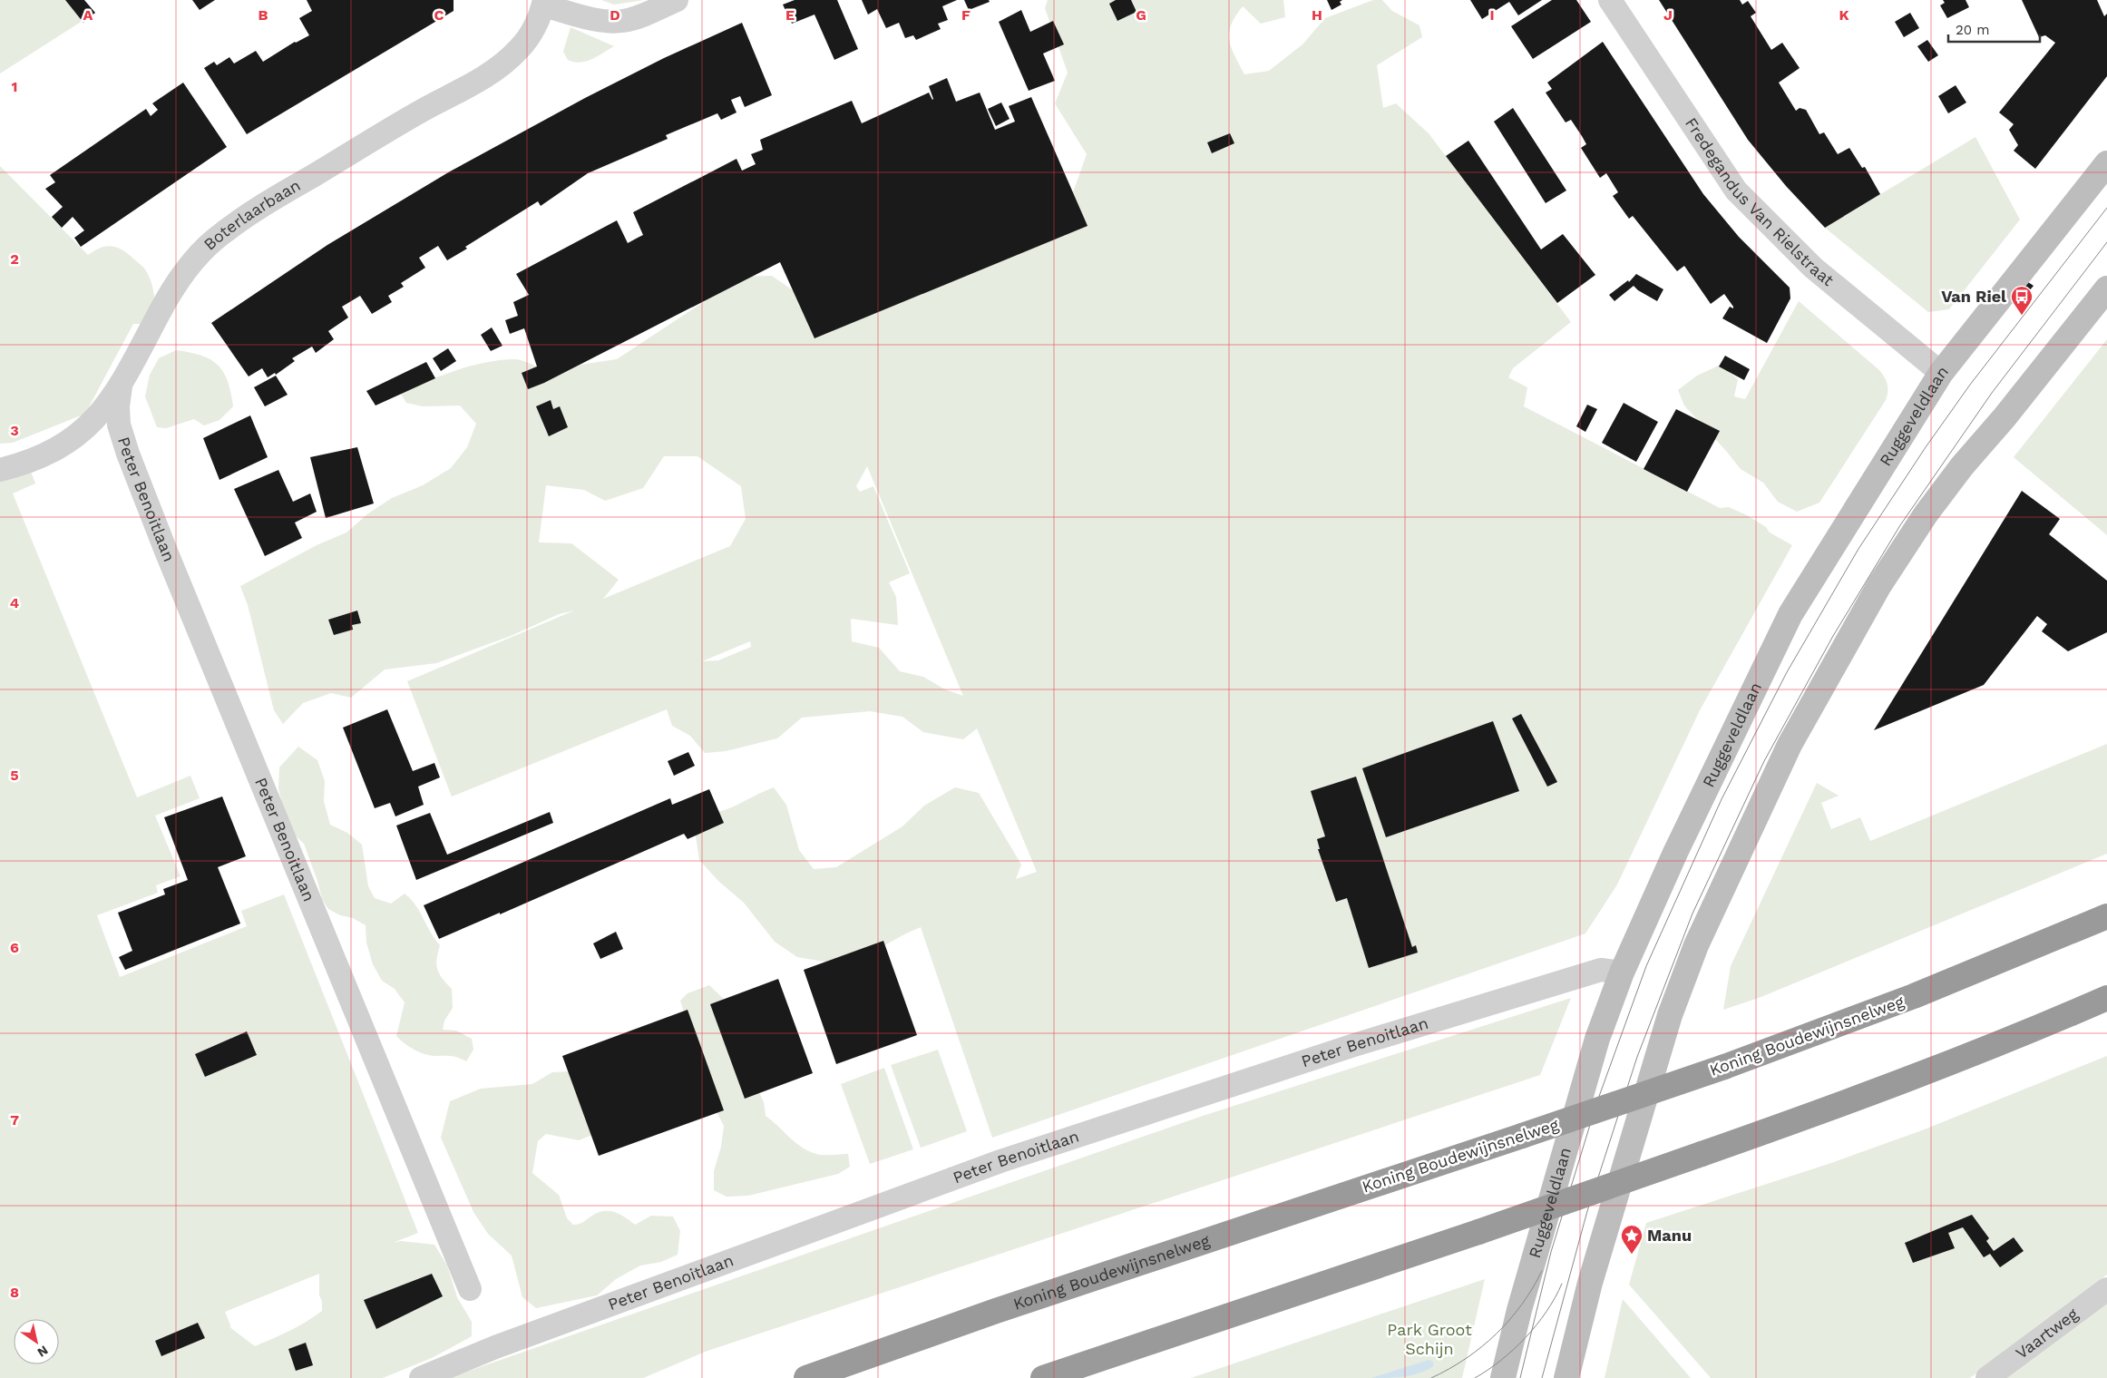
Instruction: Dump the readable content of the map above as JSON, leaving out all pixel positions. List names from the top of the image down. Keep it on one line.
{"streets":{"highway":["Koning Boudewijnsnelweg"],"street":["Fredegandus Van Rielstraat","Boterlaarbaan","Ruggeveldlaan","Peter Benoitlaan","Vaartweg"]},"crossings":[["Fredegandus Van Rielstraat","Ruggeveldlaan"],["Boterlaarbaan","Peter Benoitlaan"],["Ruggeveldlaan","Peter Benoitlaan"]],"parks":["Park Groot Schijn"],"places":{"bus stop":["Van Riel"],"place":["Manu"]},"scale_bar":"20 m","north":"bottom right","grid":{"columns":["A","B","C","D","E","F","G","H","I","J","K"],"rows":["1","2","3","4","5","6","7","8"]}}
